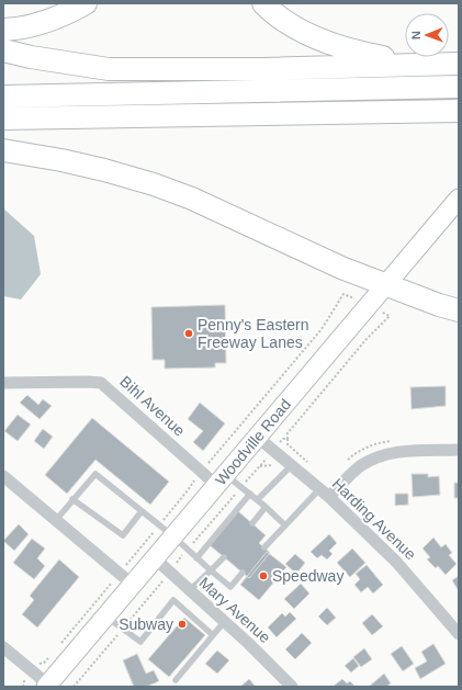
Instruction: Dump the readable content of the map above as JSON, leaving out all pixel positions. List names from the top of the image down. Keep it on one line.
{"streets":{"main road":["Woodville Road"],"street":["Bihl Avenue","Harding Avenue","Mary Avenue"]},"crossings":[["Bihl Avenue","Woodville Road"],["Woodville Road","Harding Avenue"],["Woodville Road","Mary Avenue"]],"places":["Penny's Eastern Freeway Lanes","Speedway","Subway"],"north":"left"}
